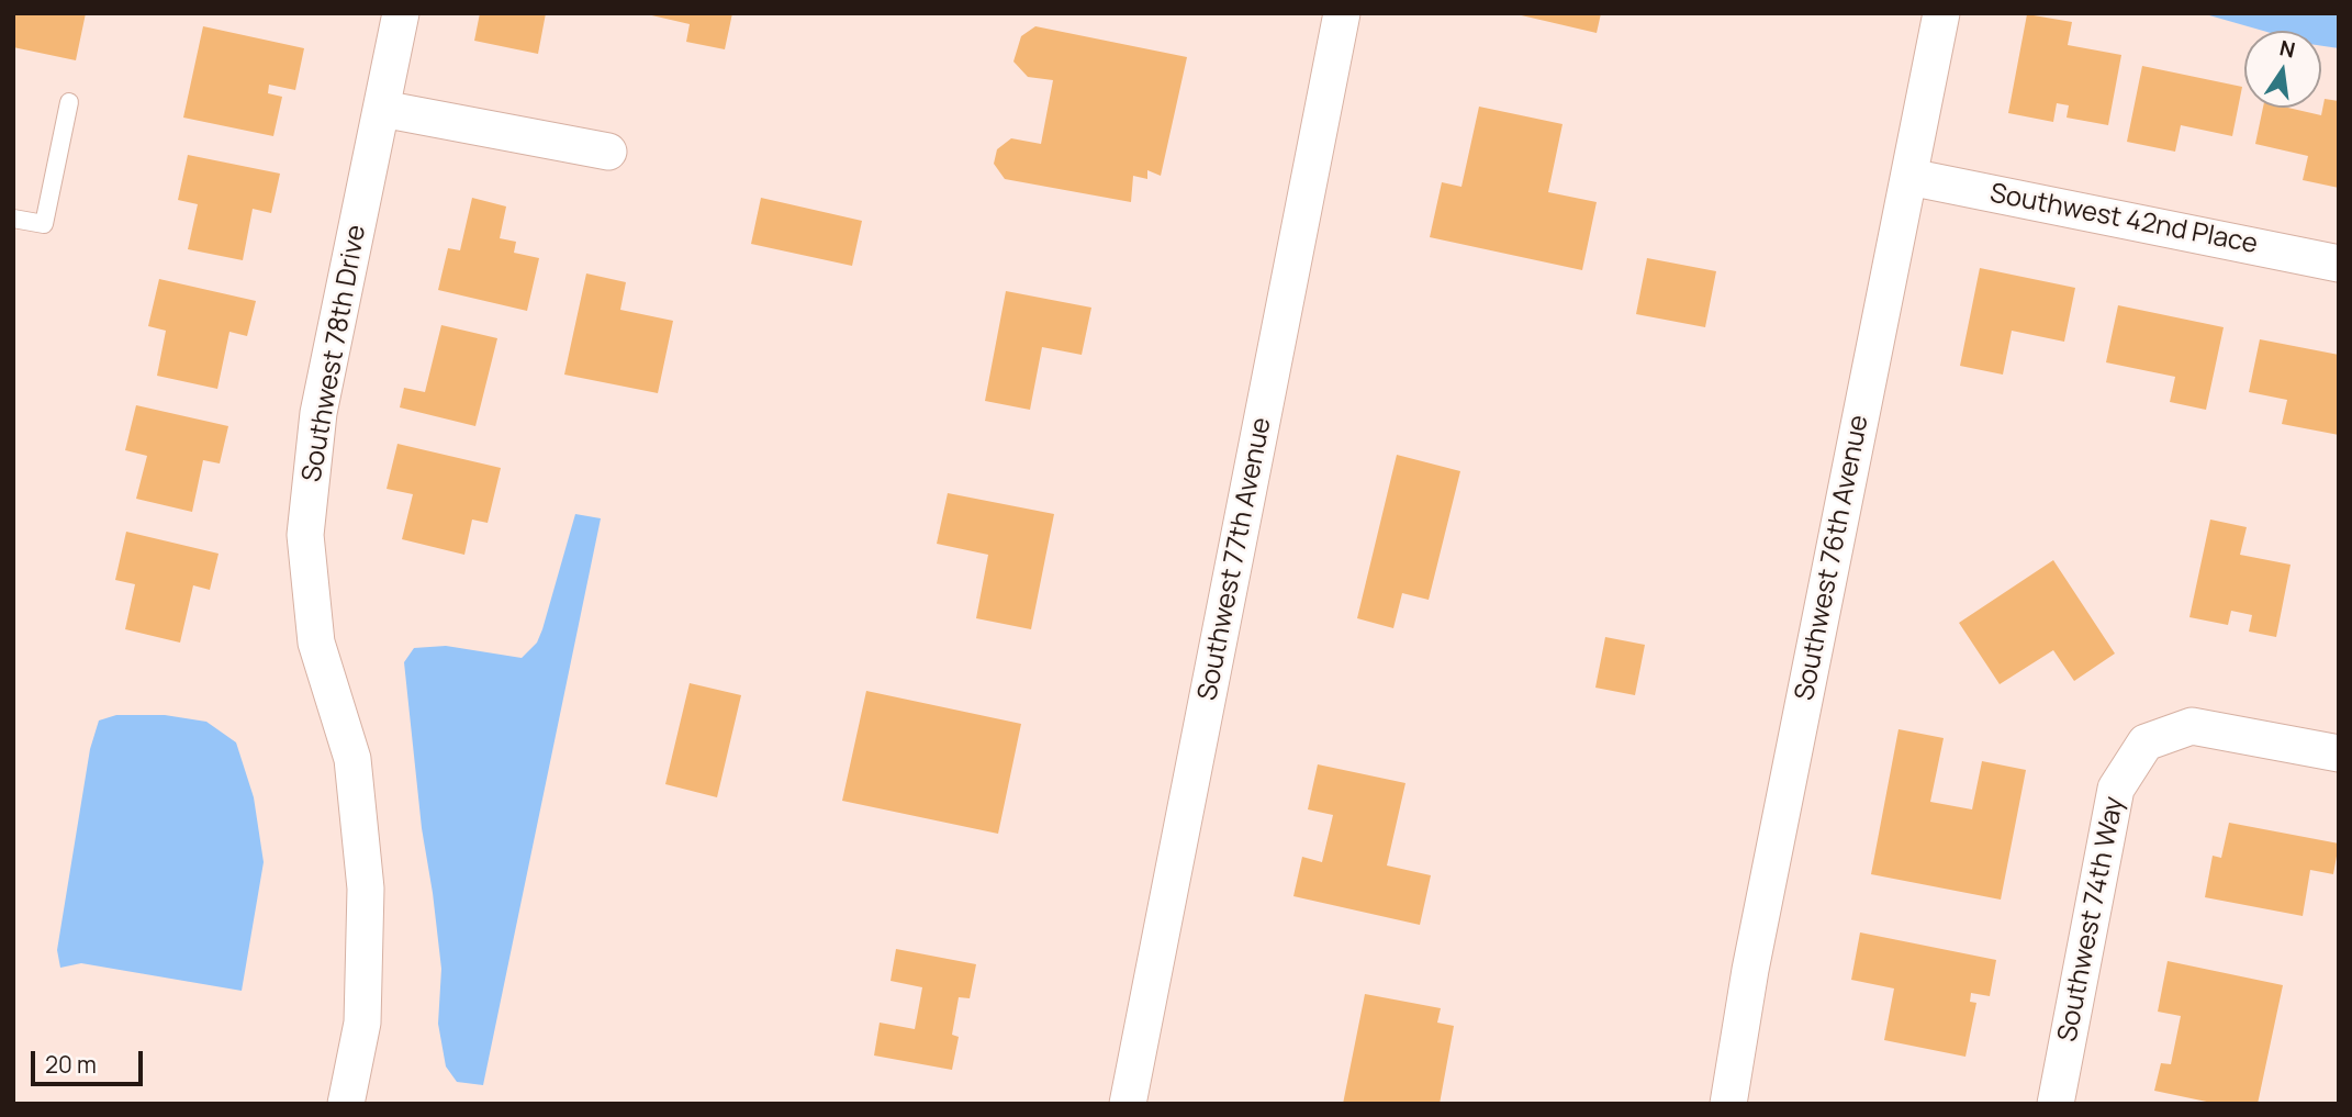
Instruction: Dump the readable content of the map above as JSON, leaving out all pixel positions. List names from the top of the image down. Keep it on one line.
{"streets":{"street":["Southwest 42nd Place","Southwest 78th Drive","Southwest 76th Avenue","Southwest 77th Avenue","Southwest 74th Way"]},"crossings":[["Southwest 42nd Place","Southwest 76th Avenue"]],"scale_bar":"20 m","north":"top"}
